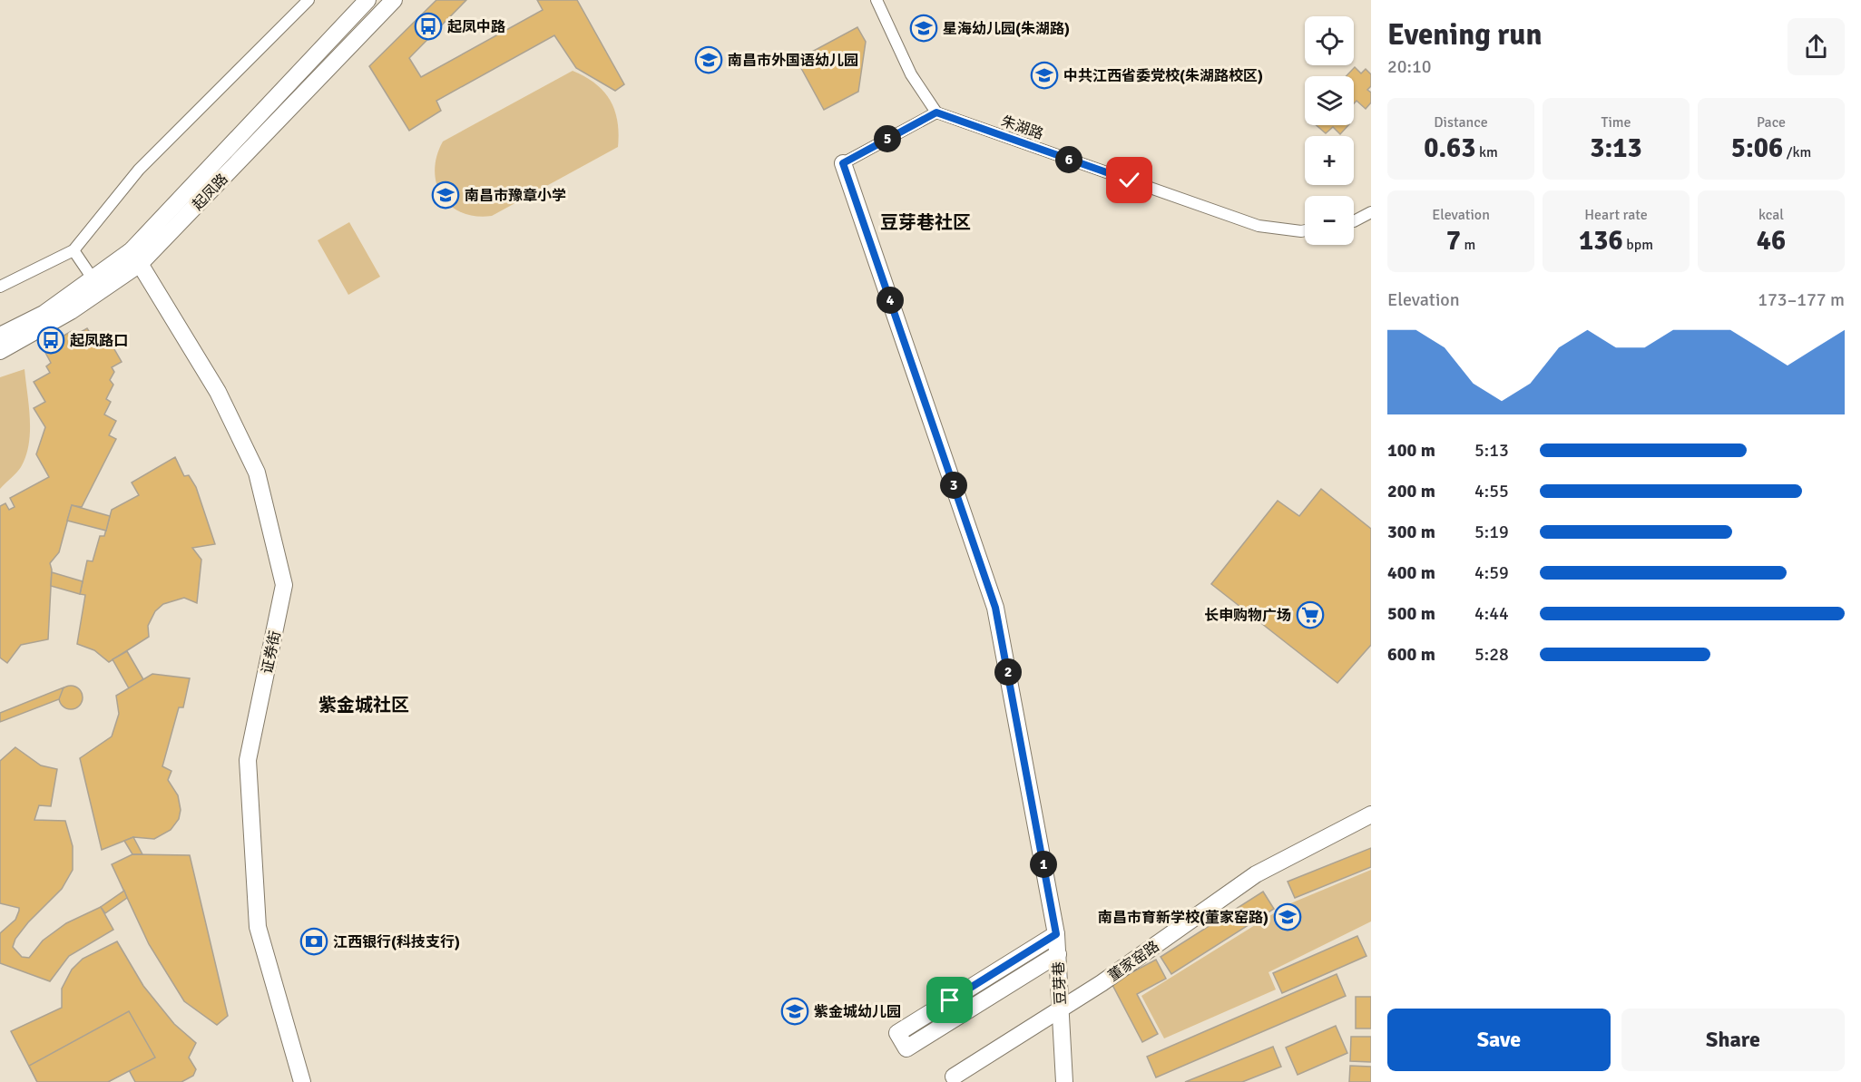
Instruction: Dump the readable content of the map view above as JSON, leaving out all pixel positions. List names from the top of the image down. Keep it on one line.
{"streets":{"street":["朱湖路","起凤路","证券街","董家窑路","豆芽巷"]},"crossings":[["起凤路","证券街"],["董家窑路","豆芽巷"]],"districts":["豆芽巷社区","紫金城社区"],"places":{"bus stop":["起凤中路","起凤路口"],"school or university":["星海幼儿园(朱湖路)","南昌市外国语幼儿园","中共江西省委党校(朱湖路校区)","南昌市豫章小学","南昌市育新学校(董家窑路)","紫金城幼儿园"],"supermarket":["长申购物广场"],"bank":["江西银行(科技支行)"]},"page":{"heading":["Evening run","20:10"],"map_buttons":["+","−"],"stats":[["Distance","0.63 km"],["Time","3:13"],["Pace","5:06 /km"],["Elevation","7 m"],["Heart rate","136 bpm"],["kcal","46"]],"pins":["5","6","4","3","2","1"],"chart":["Elevation","173–177 m"],"list":[{"name":"100 m","note":"5:13"},{"name":"200 m","note":"4:55"},{"name":"300 m","note":"5:19"},{"name":"400 m","note":"4:59"},{"name":"500 m","note":"4:44"},{"name":"600 m","note":"5:28"}],"buttons":["Save","Share"]}}
